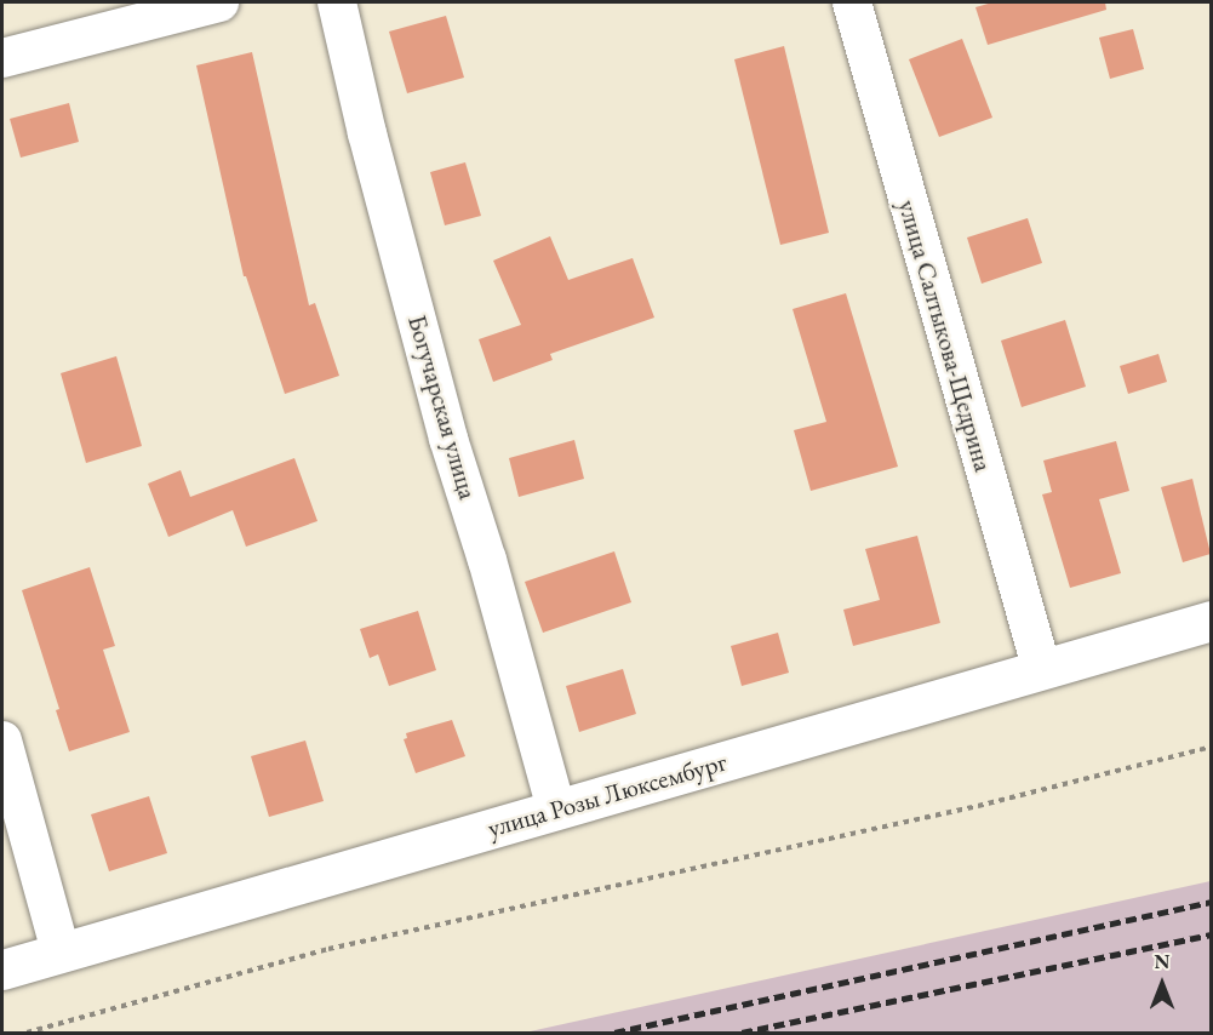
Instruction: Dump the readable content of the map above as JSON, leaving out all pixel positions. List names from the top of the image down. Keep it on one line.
{"streets":{"street":["улица Салтыкова-Щедрина","Богучарская улица","улица Розы Люксембург"]},"crossings":[["улица Салтыкова-Щедрина","улица Розы Люксембург"],["Богучарская улица","улица Розы Люксембург"]],"north":"top"}
